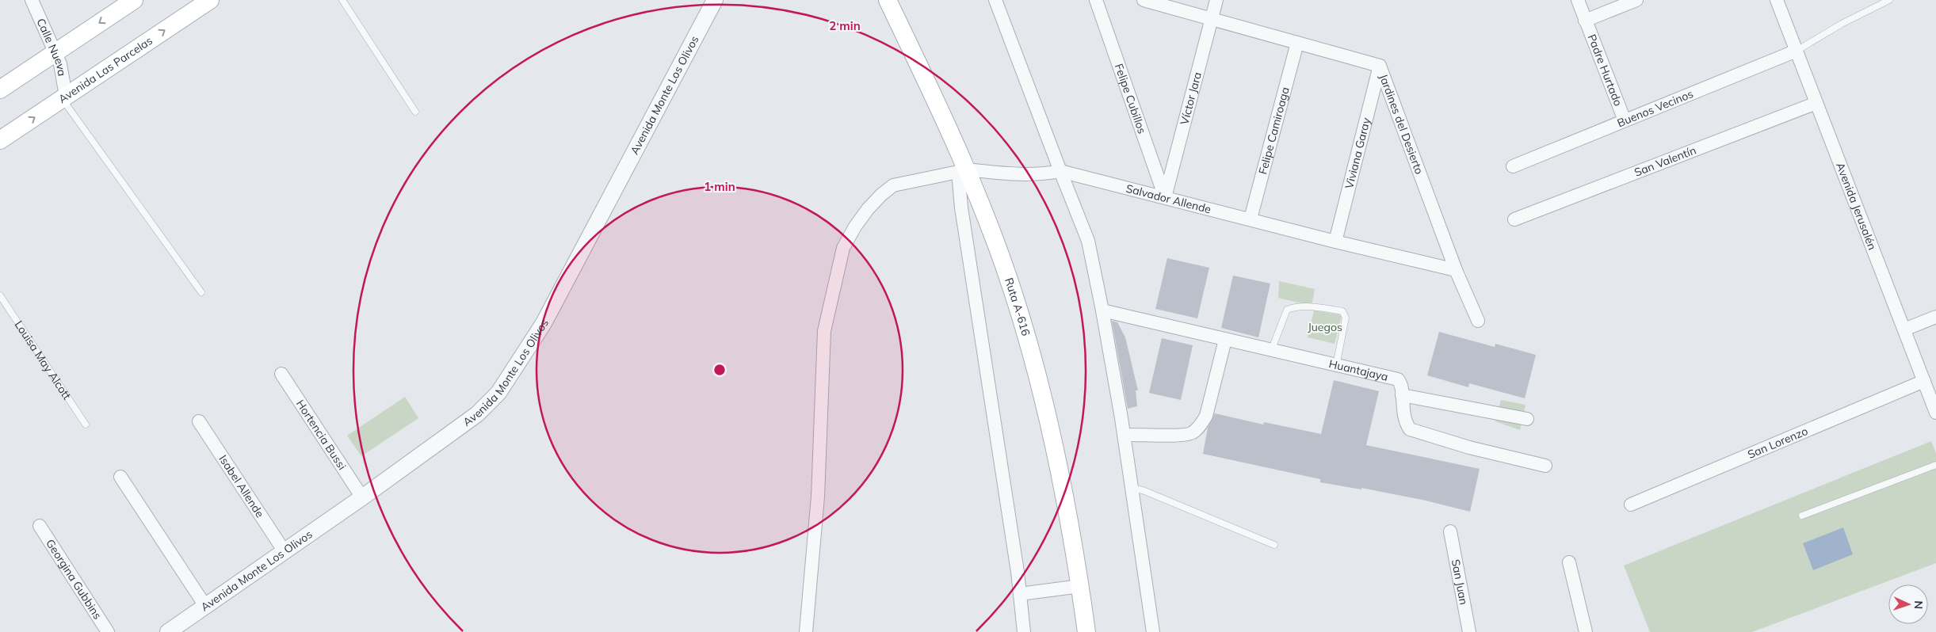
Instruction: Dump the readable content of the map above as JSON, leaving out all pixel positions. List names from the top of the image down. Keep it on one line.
{"streets":{"main road":["Avenida Las Parcelas","Ruta A-616"],"street":["Calle Nueva","Padre Hurtado","Avenida Monte Los Olivos","Felipe Cubillos","Víctor Jara","Buenos Vecinos","Jardines del Desierto","Felipe Camiroaga","Viviana Garay","San Valentín","Salvador Allende","Avenida Jerusalén","Huantajaya","Hortencia Bussi","San Lorenzo","Isabel Allende","Georgina Gubbins","San Juan"],"lane":["Louisa May Alcott"]},"crossings":[["Calle Nueva","Avenida Las Parcelas"],["Padre Hurtado","Buenos Vecinos"],["Avenida Monte Los Olivos","Hortencia Bussi"],["Avenida Monte Los Olivos","Isabel Allende"],["Felipe Cubillos","Víctor Jara"],["Felipe Cubillos","Salvador Allende"],["Víctor Jara","Jardines del Desierto"],["Víctor Jara","Salvador Allende"],["Buenos Vecinos","Avenida Jerusalén"],["Jardines del Desierto","Felipe Camiroaga"],["Jardines del Desierto","Viviana Garay"],["Jardines del Desierto","Salvador Allende"],["Felipe Camiroaga","Salvador Allende"],["Viviana Garay","Salvador Allende"],["San Valentín","Avenida Jerusalén"],["Avenida Jerusalén","San Lorenzo"]],"parks":["Juegos"],"north":"right","rings":["2 min","1 min"]}
